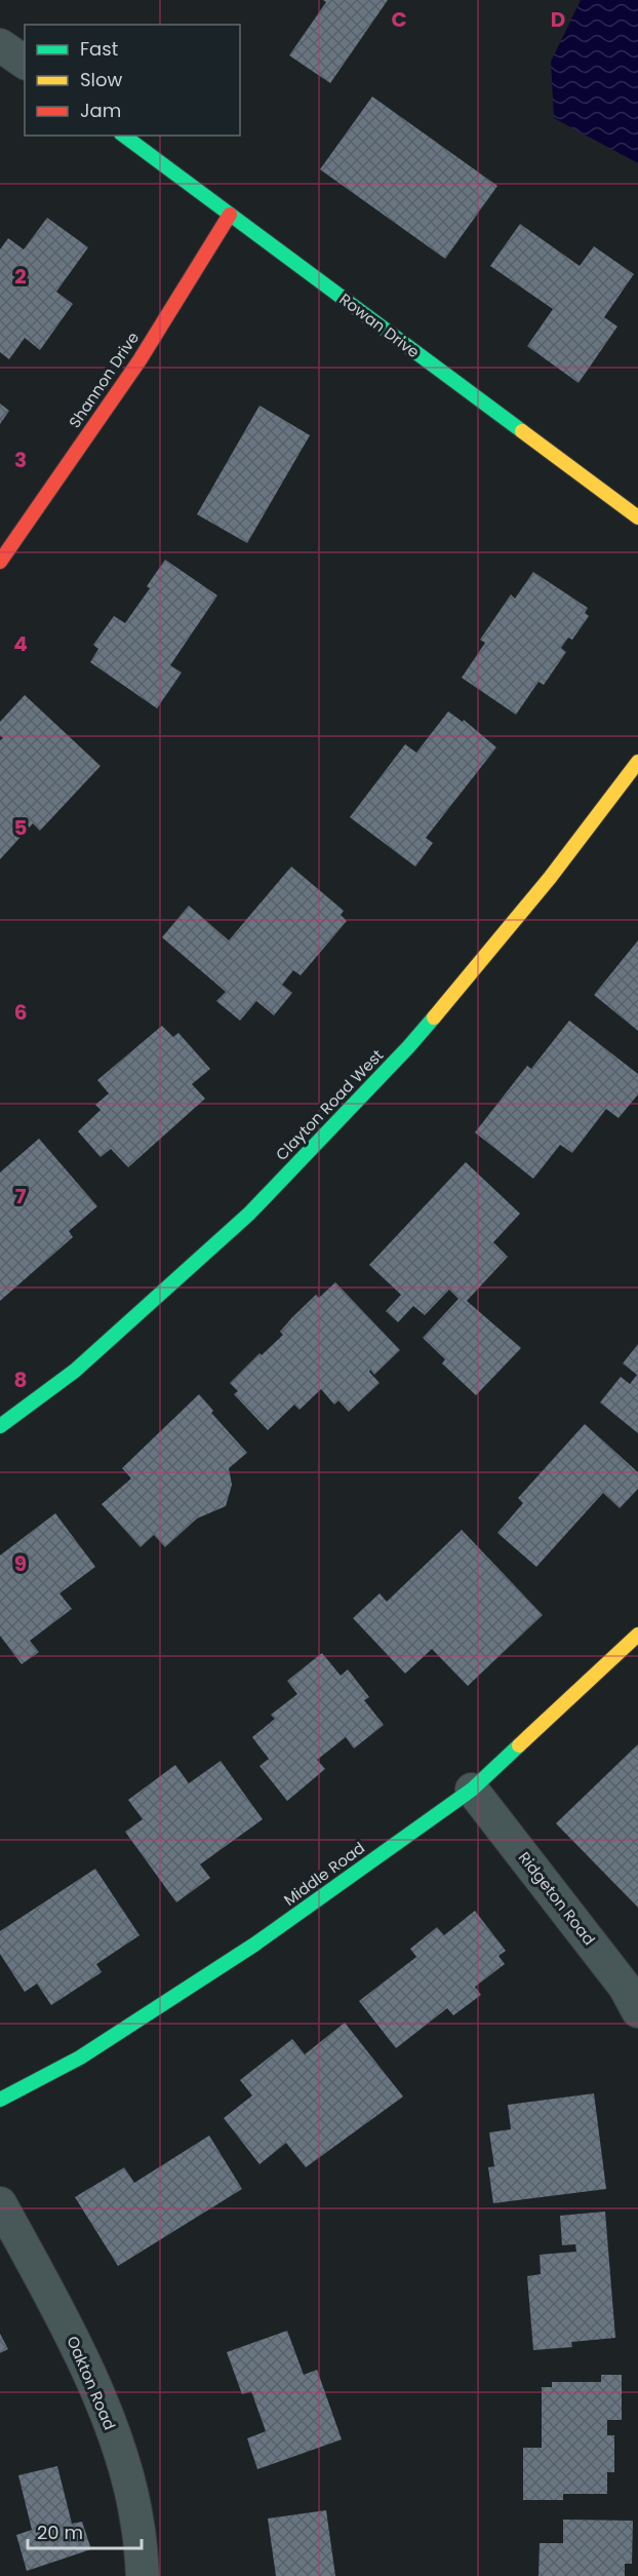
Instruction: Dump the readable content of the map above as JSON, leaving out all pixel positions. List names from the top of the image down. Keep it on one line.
{"streets":{"street":["Rowan Drive","Shannon Drive","Clayton Road West","Middle Road","Ridgeton Road","Oakton Road"]},"crossings":[["Rowan Drive","Shannon Drive"],["Middle Road","Ridgeton Road"]],"legend":["Fast","Slow","Jam"],"scale_bar":"20 m","grid":{"columns":["C","D"],"rows":["2","3","4","5","6","7","8","9"]}}
